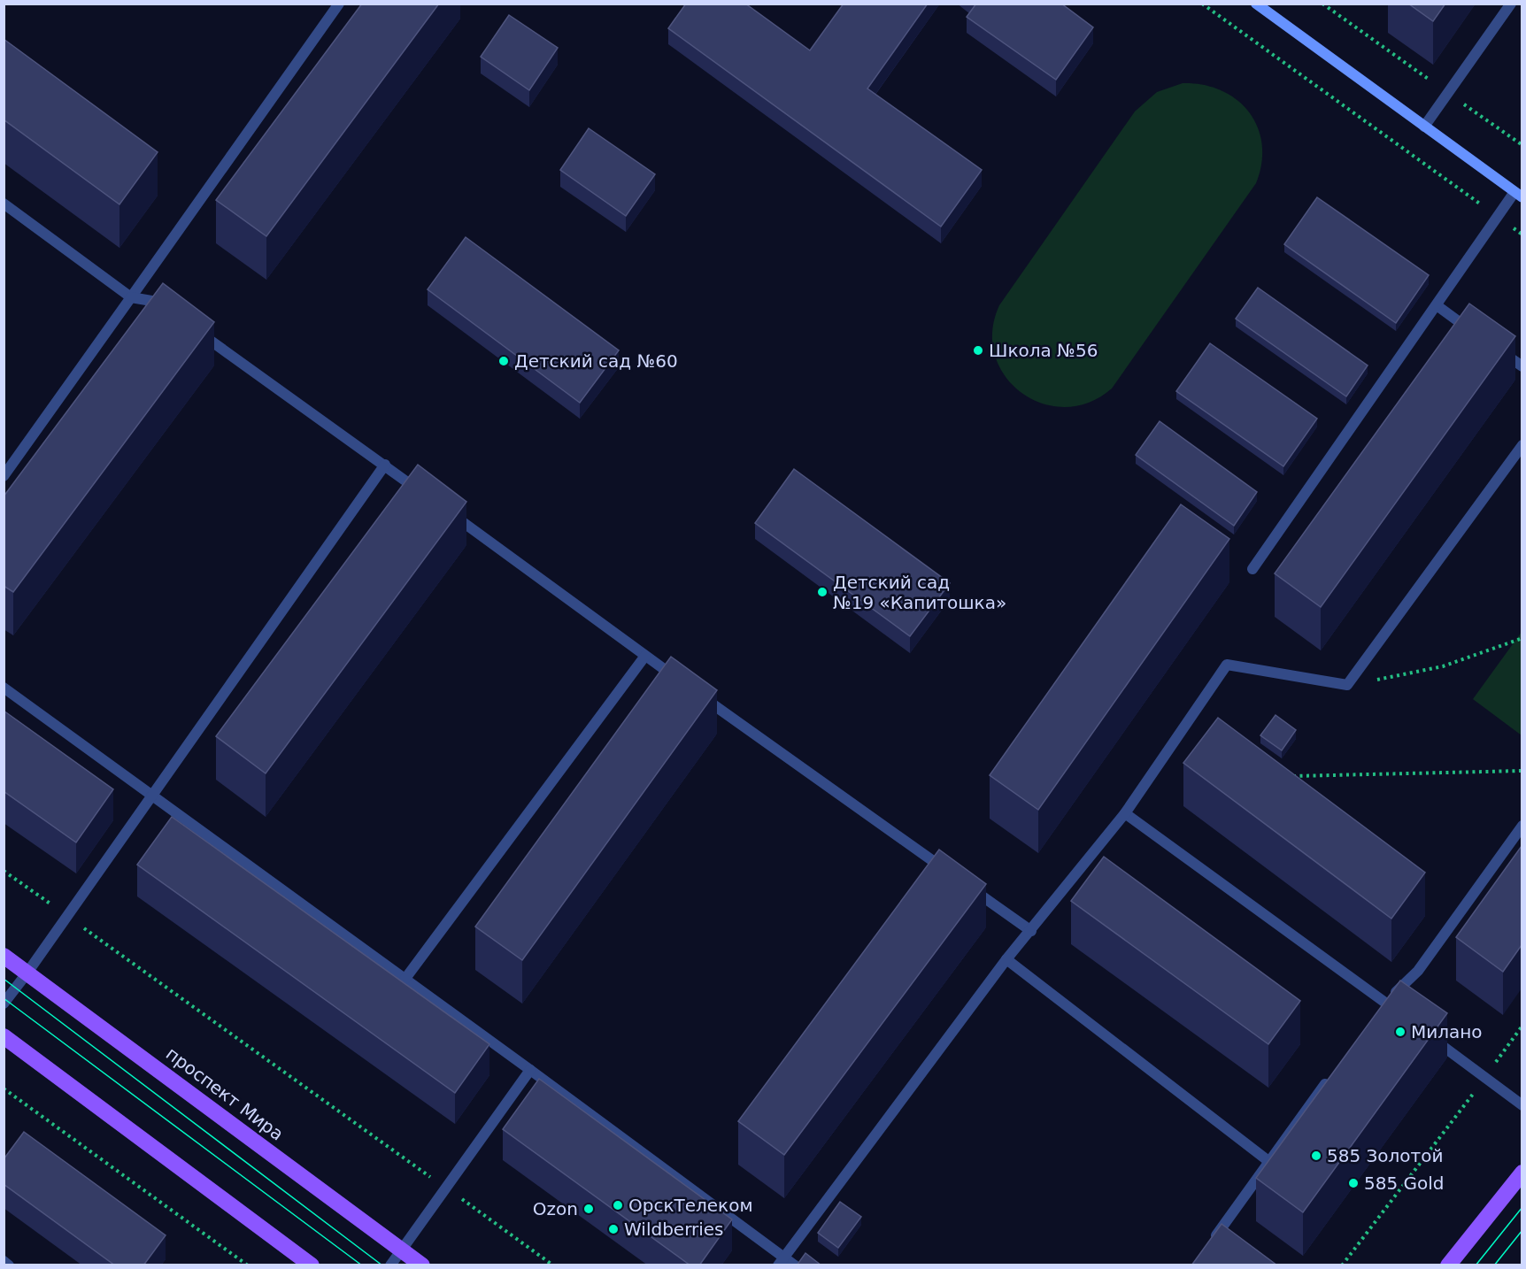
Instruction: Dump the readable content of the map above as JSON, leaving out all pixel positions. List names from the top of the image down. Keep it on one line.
{"streets":{"main road":["проспект Мира"]},"places":["Школа №56","Детский сад №60","Детский сад №19 «Капитошка»","Милано","585 Золотой","585 Gold","ОрскТелеком","Ozon","Wildberries"]}
